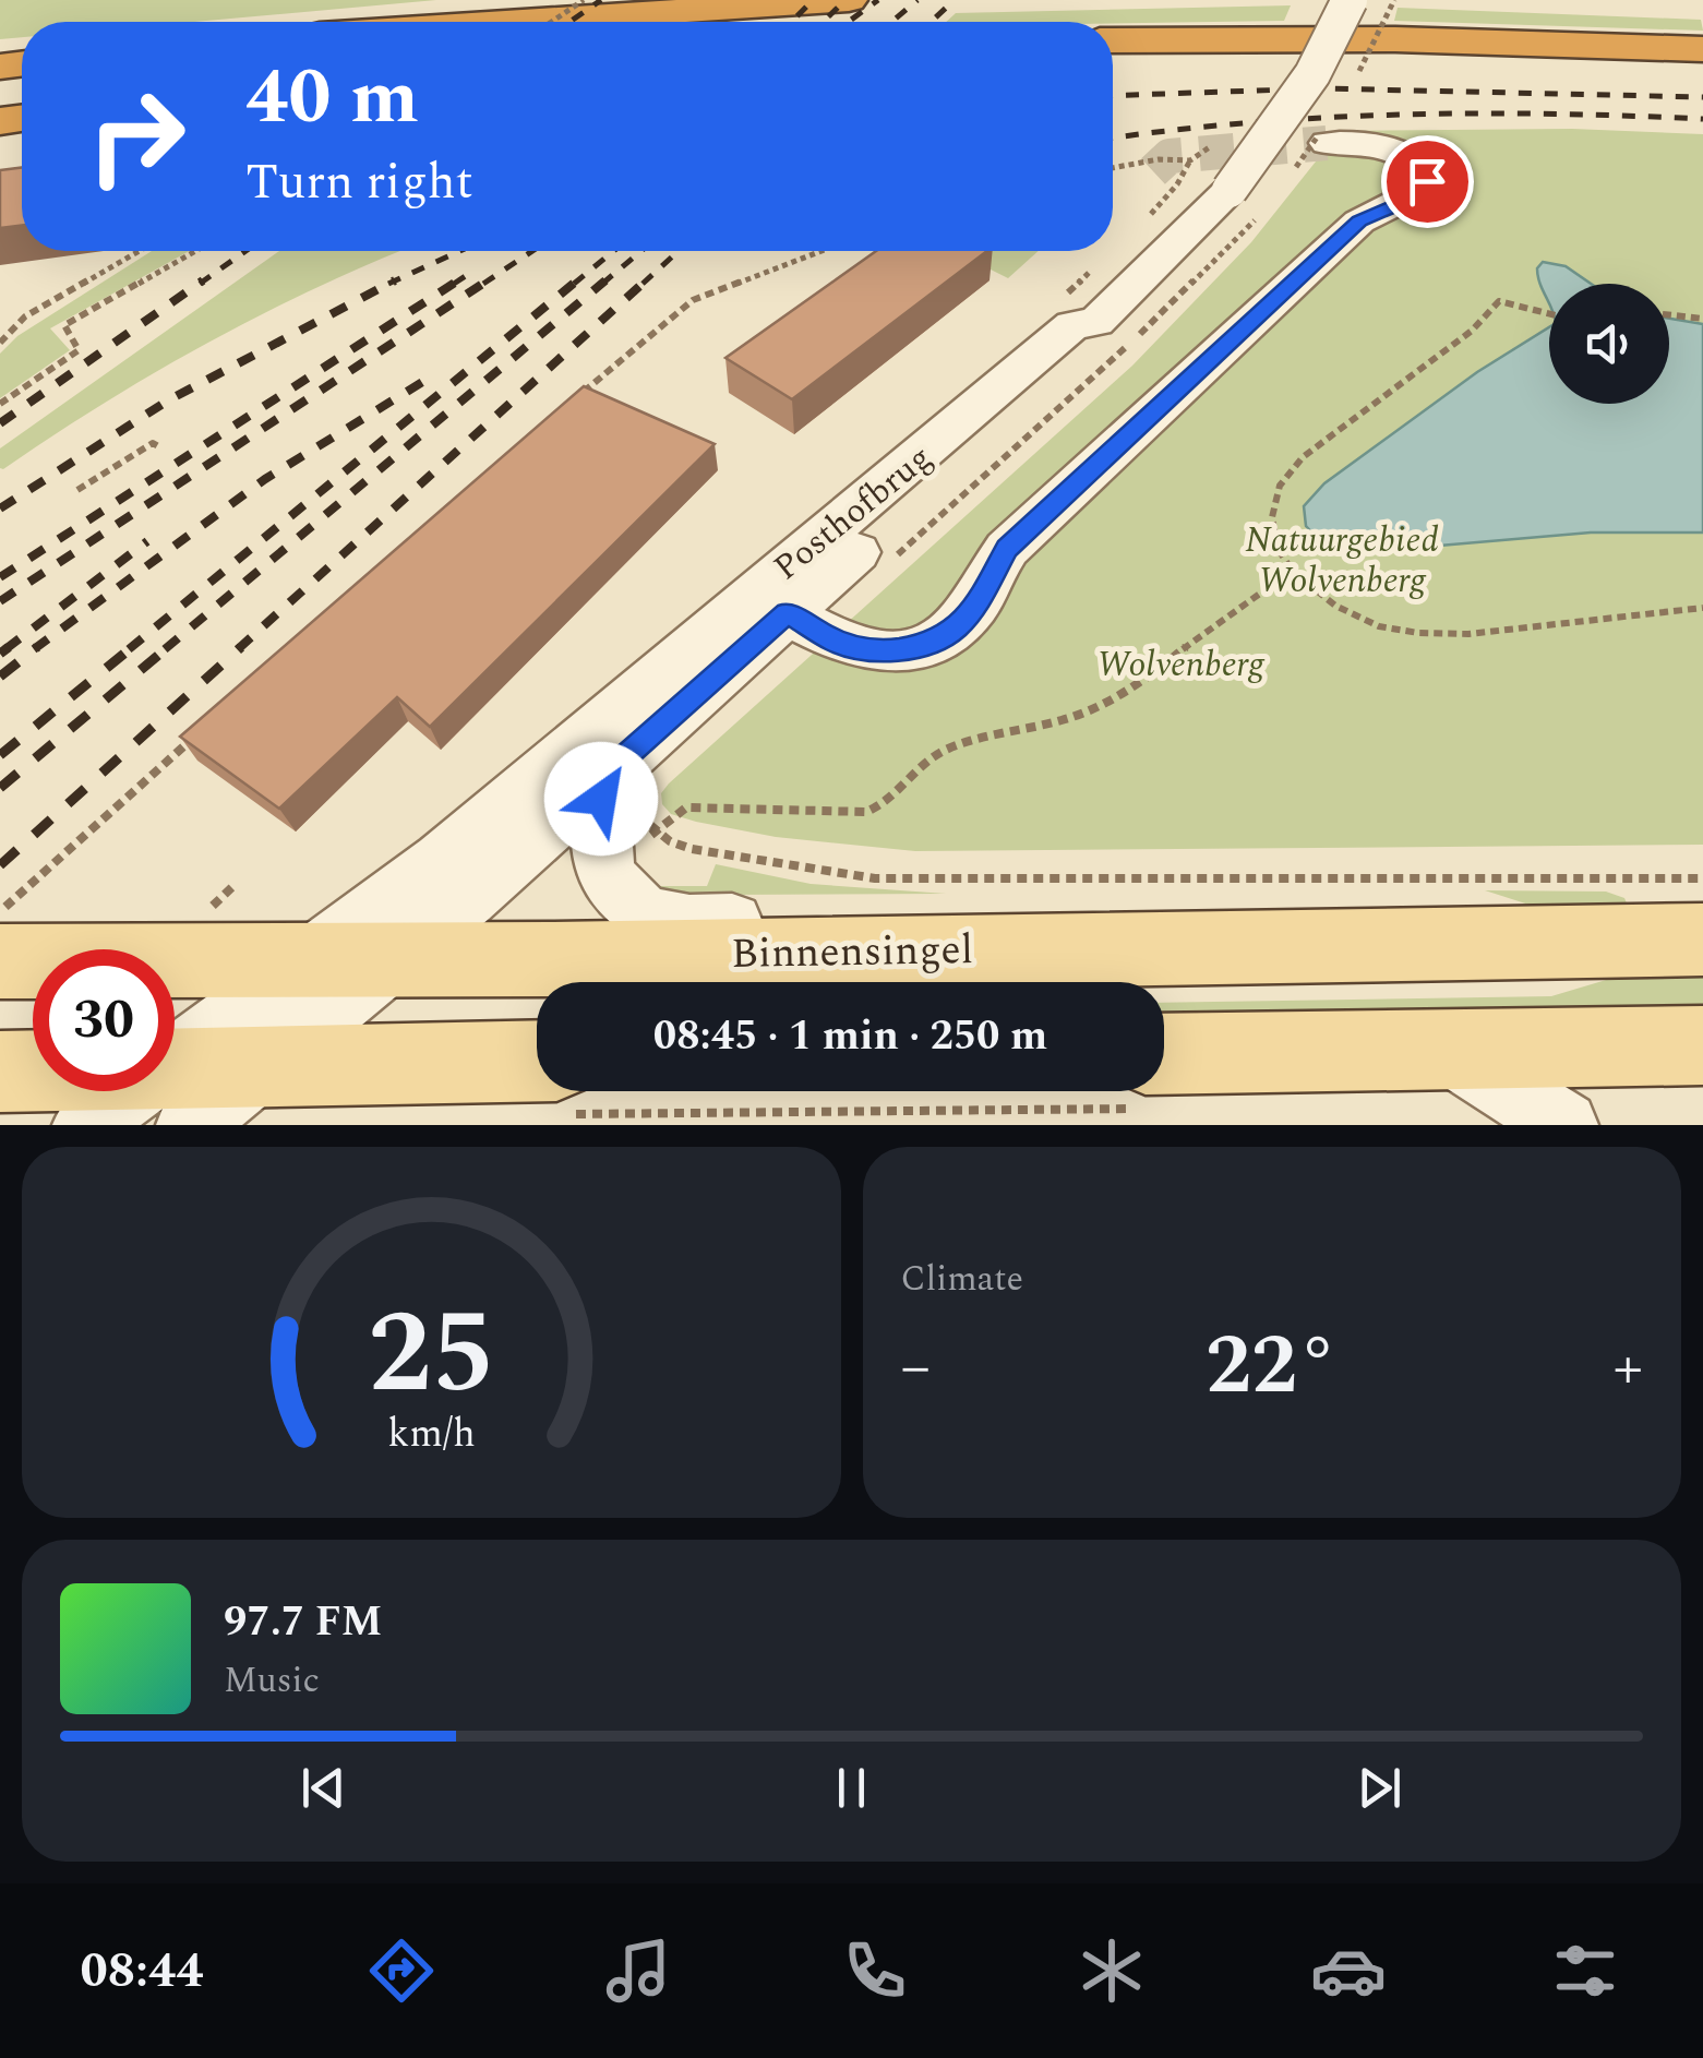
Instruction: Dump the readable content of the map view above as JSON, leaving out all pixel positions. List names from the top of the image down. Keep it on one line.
{"streets":{"main road":["Binnensingel"],"street":["Posthofbrug"]},"crossings":[["Posthofbrug","Binnensingel"]],"parks":["Natuurgebied Wolvenberg","Wolvenberg"],"page":{"turn":["40 m","Turn right"],"limit":"30","trip":"08:45 · 1 min · 250 m","tile":"Climate","heat":["−","22°","+"],"song":["97.7 FM","Music"],"tabs":"08:44","gauge":["25","km/h"]}}
